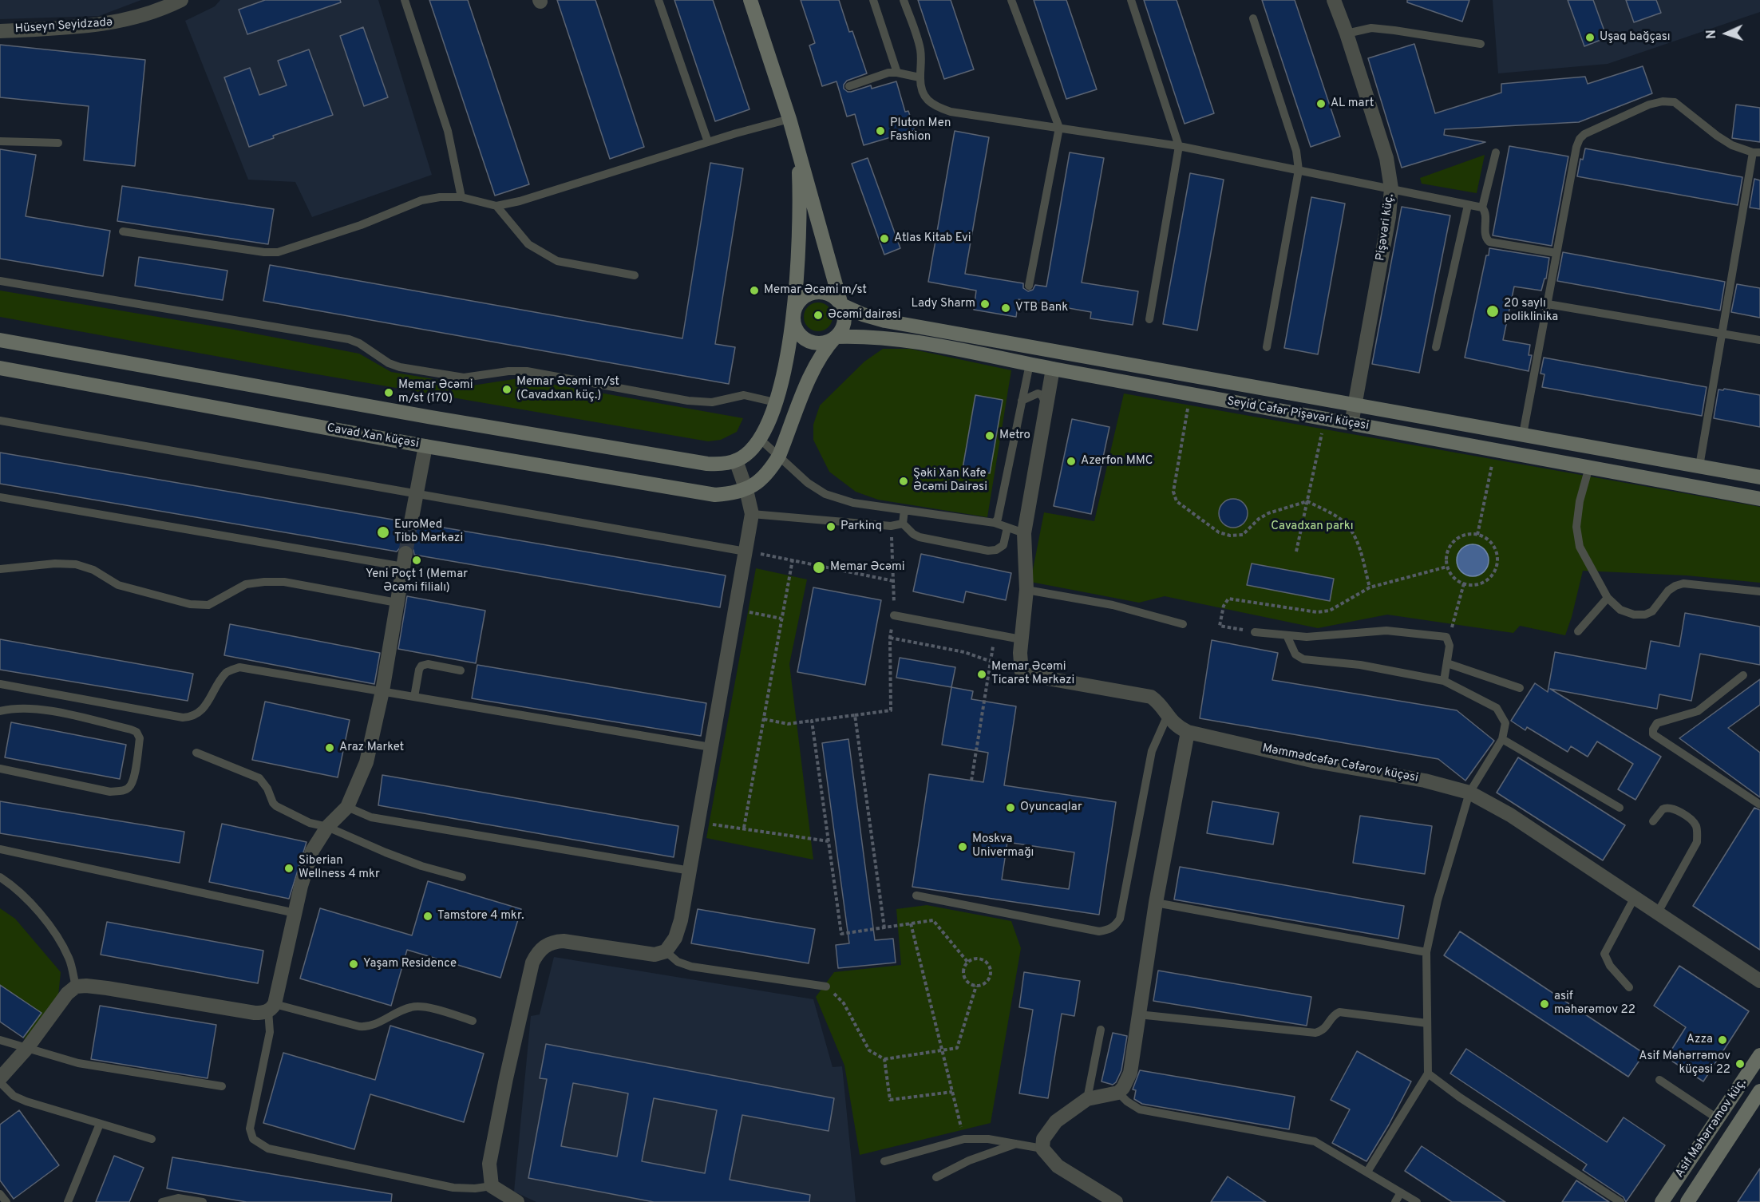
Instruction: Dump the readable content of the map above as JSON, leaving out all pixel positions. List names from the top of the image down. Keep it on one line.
{"streets":{"street":["Hüseyn Seyidzadə","Pişəvəri küç.","Seyid Cəfər Pişəvəri küçəsi","Cavad Xan küçəsi","Məmmədcəfər Cəfərov küçəsi","Asif Məhərrəmov küç."]},"crossings":[["Pişəvəri küç.","Seyid Cəfər Pişəvəri küçəsi"]],"parks":["Cavadxan parkı"],"places":["Uşaq bağçası","AL mart","Pluton Men Fashion","Atlas Kitab Evi","Memar Əcəmi m/st","Lady Sharm","VTB Bank","20 saylı poliklinika","Əcəmi dairəsi","Memar Əcəmi m/st (Cavadxan küç.)","Memar Əcəmi m/st (170)","Metro","Azerfon MMC","Şəki Xan Kafe Əcəmi Dairəsi","Parkinq","EuroMed Tibb Mərkəzi","Yeni Poçt 1 (Memar Əcəmi filialı)","Memar Əcəmi","Memar Əcəmi Ticarət Mərkəzi","Araz Market","Oyuncaqlar","Moskva Univermağı","Siberian Wellness 4 mkr","Tamstore 4 mkr.","Yaşam Residence","asif məhərəmov 22","Azza","Asif Məhərrəmov küçəsi 22"],"north":"left"}
